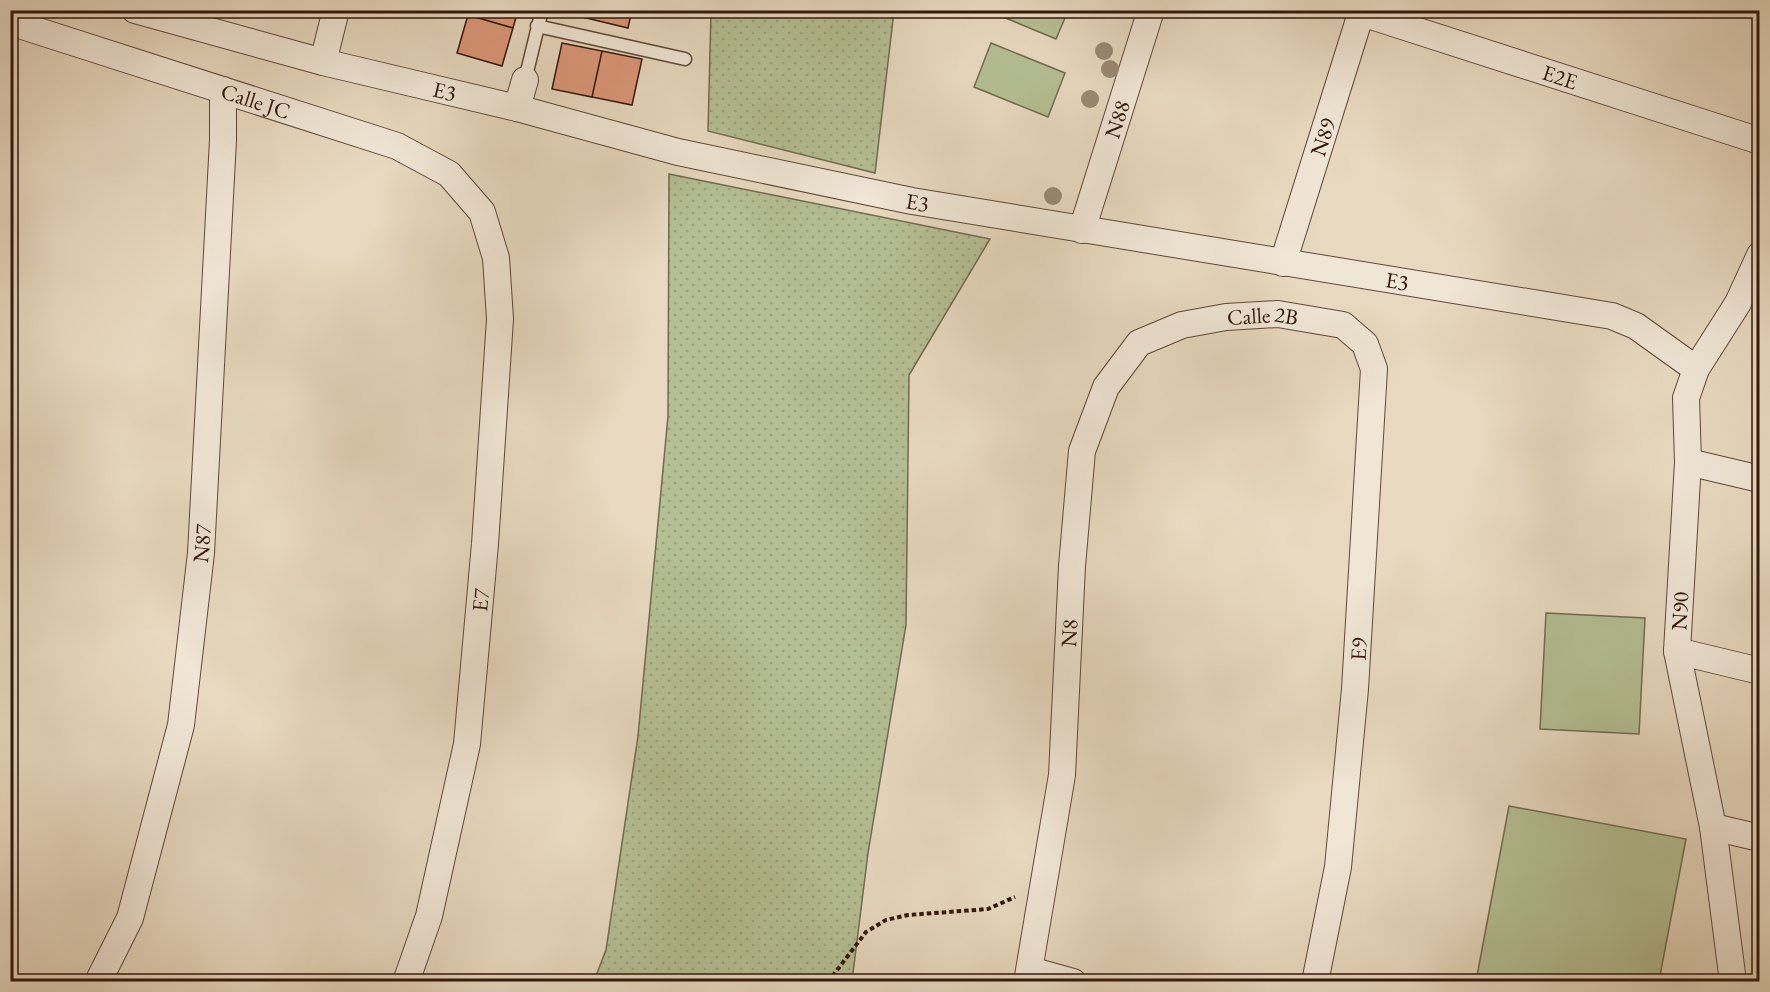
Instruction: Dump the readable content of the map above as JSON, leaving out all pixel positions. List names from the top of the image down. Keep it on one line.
{"streets":{"street":["E2E","E3","Calle JC","N88","N89","Calle 2B","N87","E7","N90","N8","E9"]},"crossings":[["E2E","N89"],["E3","N88"],["E3","N89"],["E3","N90"],["Calle JC","N87"],["Calle JC","E7"],["Calle 2B","N8"],["Calle 2B","E9"]]}
